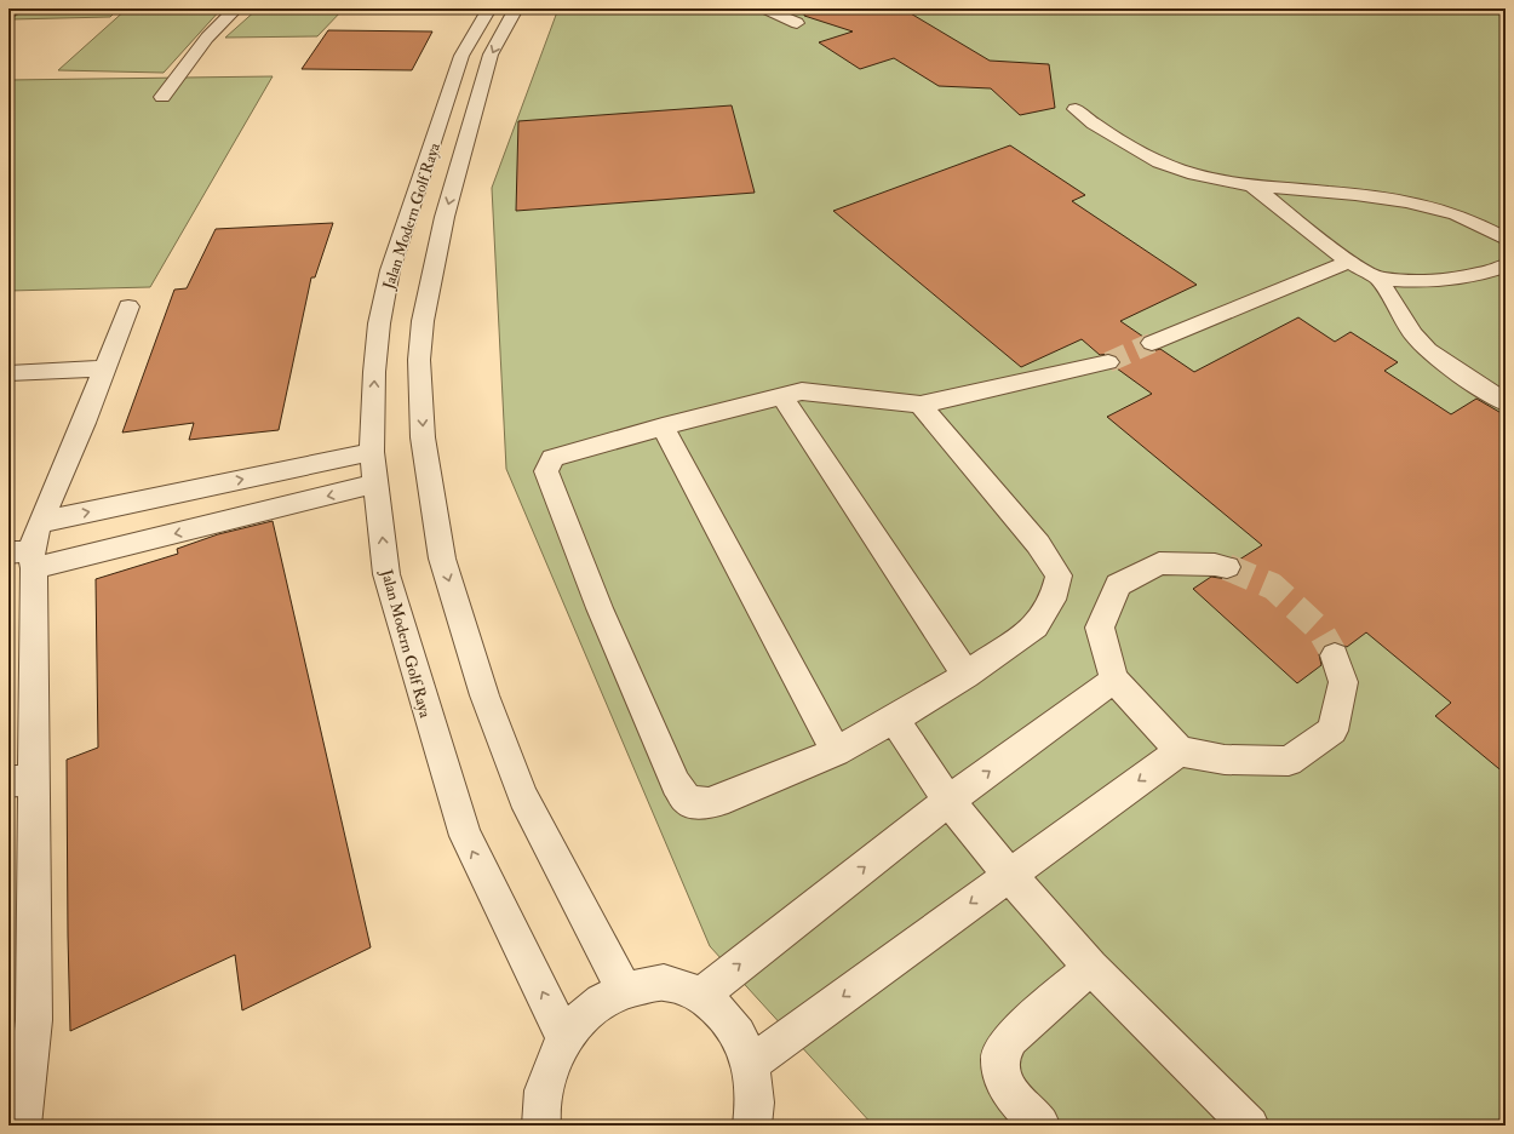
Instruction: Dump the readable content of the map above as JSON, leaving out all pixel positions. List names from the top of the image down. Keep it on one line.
{"streets":{"street":["Jalan Modern Golf Raya"]}}
